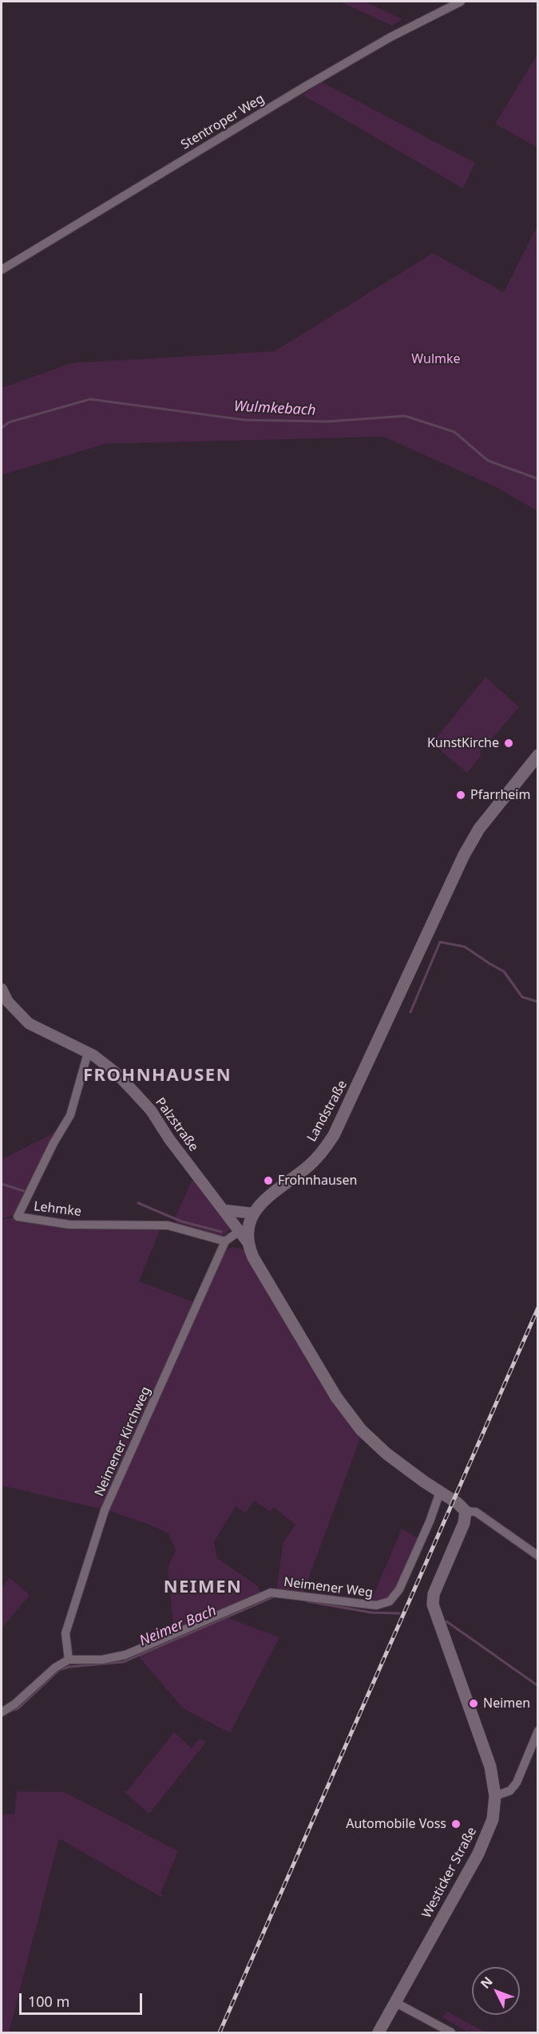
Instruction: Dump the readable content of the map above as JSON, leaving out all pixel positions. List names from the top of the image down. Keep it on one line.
{"streets":{"main road":["Landstraße","Westicker Straße"],"street":["Stentroper Weg","Palzstraße","Lehmke","Neimener Kirchweg","Neimener Weg"]},"crossings":[["Palzstraße","Lehmke"],["Lehmke","Neimener Kirchweg"],["Neimener Kirchweg","Neimener Weg"]],"districts":["FROHNHAUSEN","NEIMEN"],"water":["Wulmkebach","Neimer Bach"],"parks":["Wulmke"],"places":["KunstKirche","Pfarrheim","Frohnhausen","Neimen","Automobile Voss"],"scale_bar":"100 m","north":"top left"}
